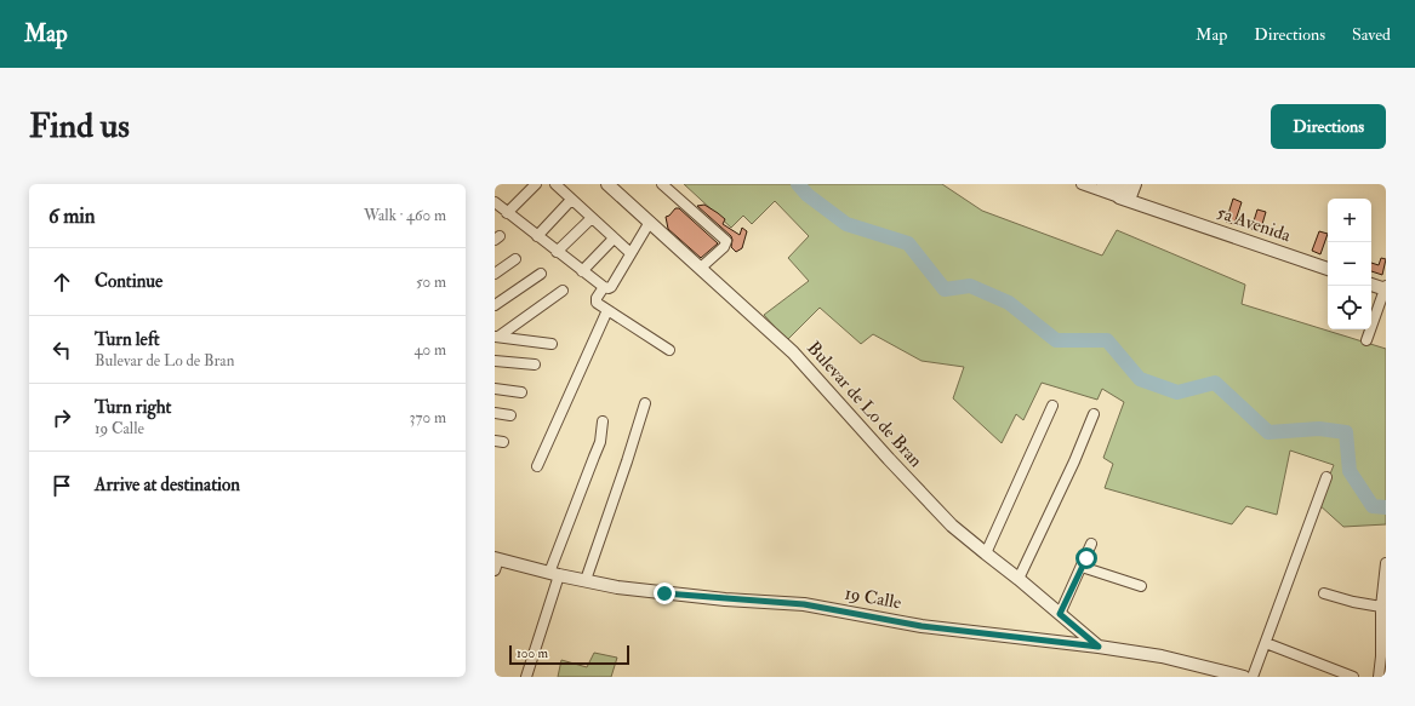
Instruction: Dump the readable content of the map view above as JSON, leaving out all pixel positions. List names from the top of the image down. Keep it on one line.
{"streets":{"street":["5a Avenida","Bulevar de Lo de Bran","19 Calle"]},"crossings":[["Bulevar de Lo de Bran","19 Calle"]],"scale_bar":"100 m","page":{"header":"Map","nav":["Map","Directions","Saved"],"buttons":"Directions","title":"Find us","heading":["6 min","Walk · 460 m"],"map_buttons":["+","−"],"list":[["Continue","50 m"],["Turn left","Bulevar de Lo de Bran","40 m"],["Turn right","19 Calle","370 m"],"Arrive at destination"],"scale":"100 m"}}
